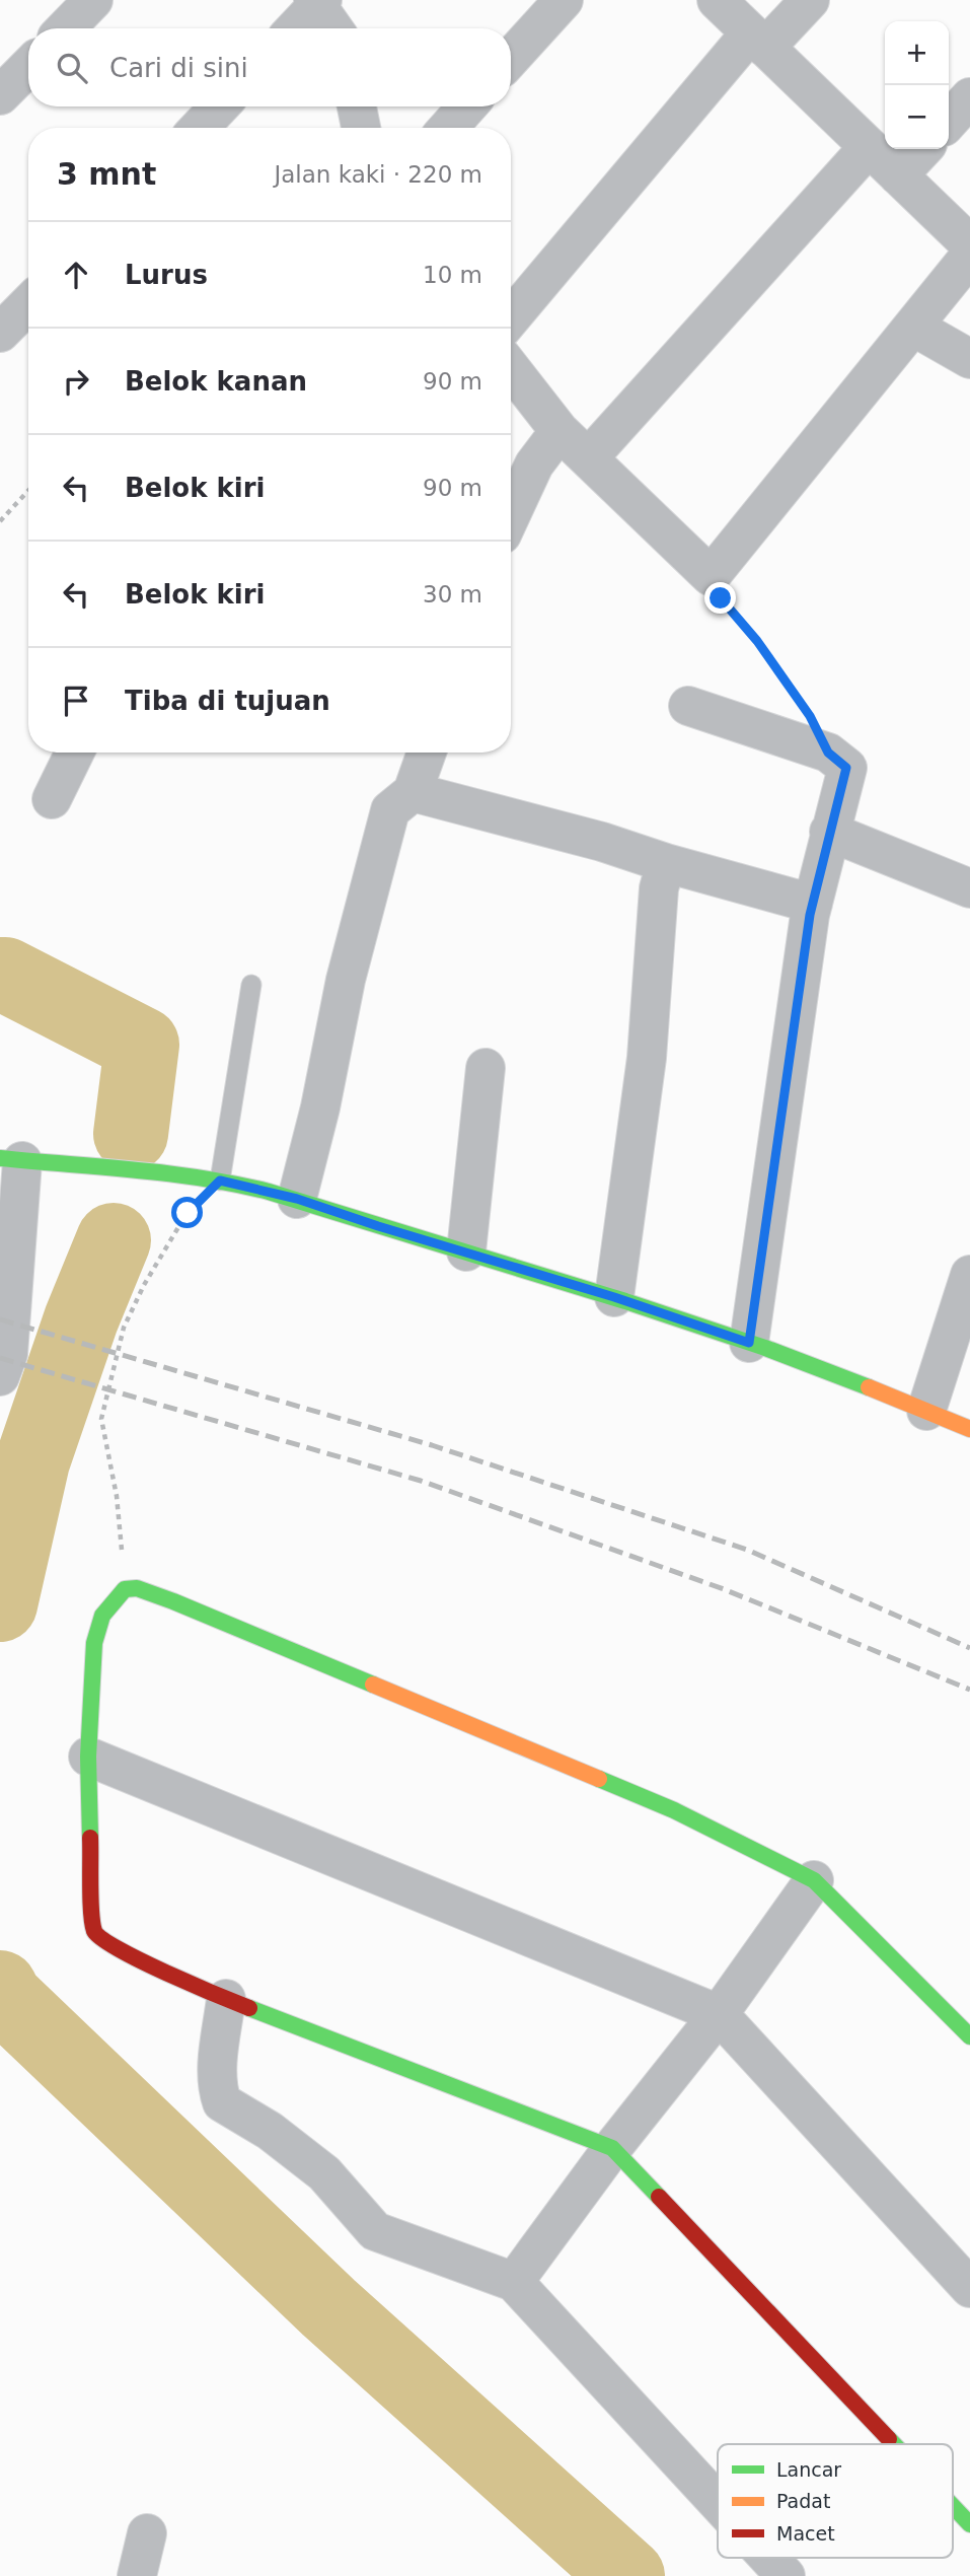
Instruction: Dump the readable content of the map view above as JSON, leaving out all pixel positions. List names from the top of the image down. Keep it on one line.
{"legend":["Lancar","Padat","Macet"],"page":{"map_buttons":["+","−"],"search":"Cari di sini","heading":["3 mnt","Jalan kaki · 220 m"],"list":[["Lurus","10 m"],["Belok kanan","90 m"],["Belok kiri","90 m"],["Belok kiri","30 m"],"Tiba di tujuan"]}}
